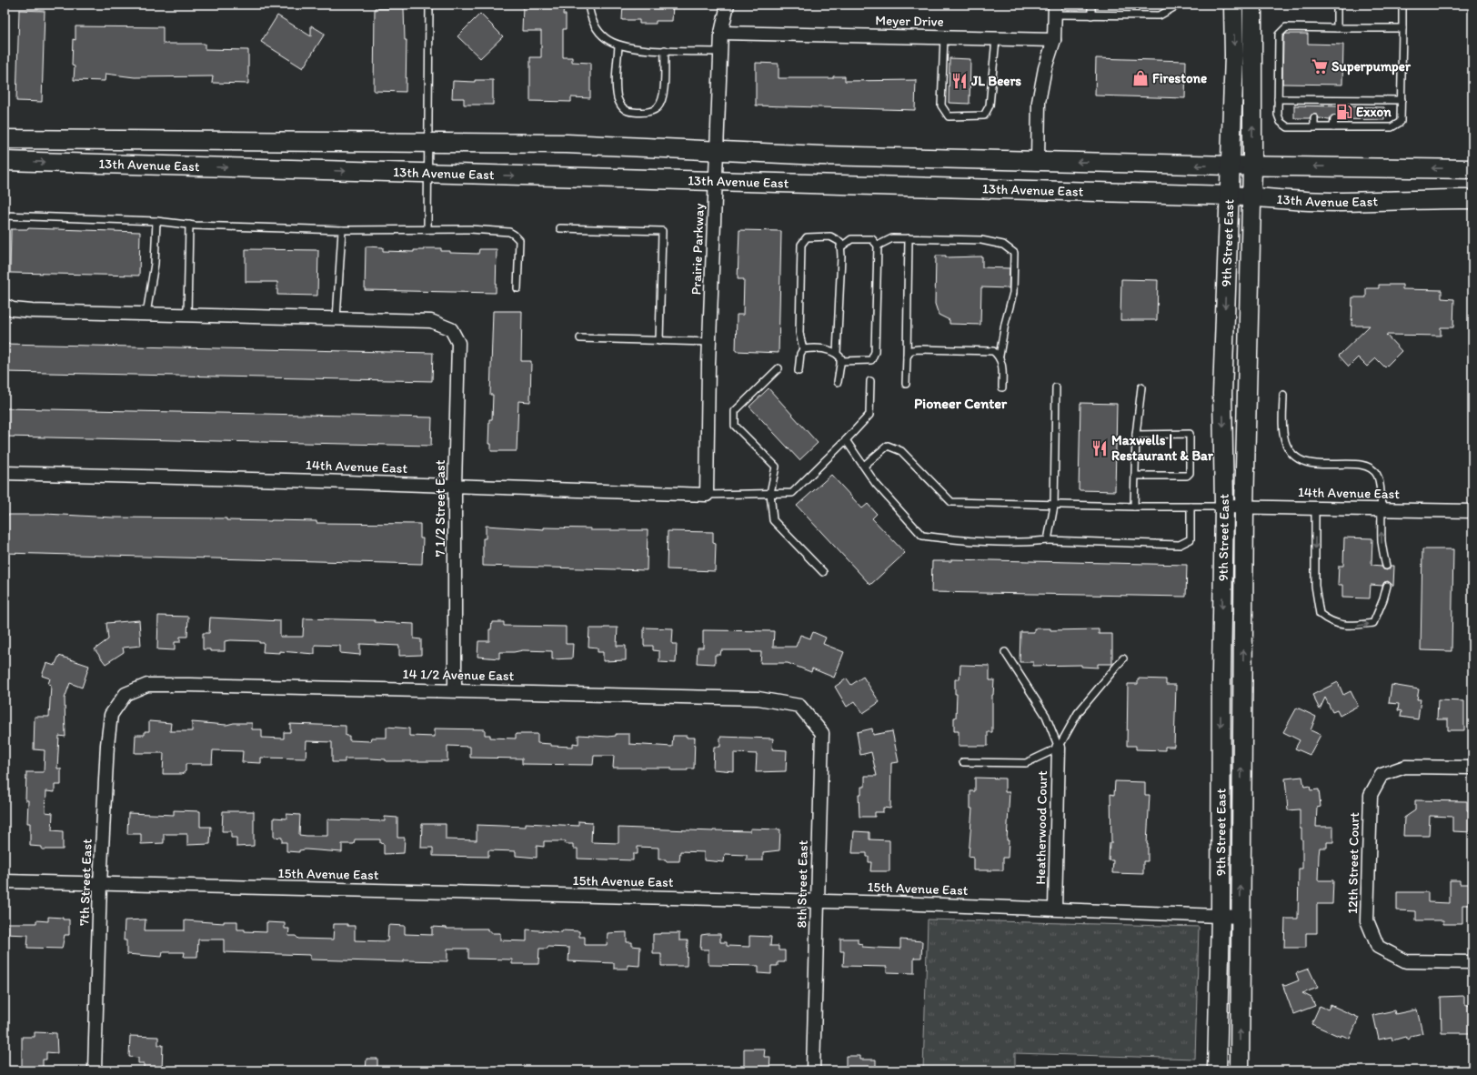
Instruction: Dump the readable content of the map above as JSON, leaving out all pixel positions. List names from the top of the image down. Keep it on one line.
{"streets":{"main road":["13th Avenue East","9th Street East"],"street":["Meyer Drive","Prairie Parkway","14th Avenue East","7 1/2 Street East","14 1/2 Avenue East","Heatherwood Court","12th Street Court","15th Avenue East","7th Street East","8th Street East"]},"crossings":[["Meyer Drive","Prairie Parkway"],["13th Avenue East","9th Street East"],["13th Avenue East","Prairie Parkway"],["9th Street East","14th Avenue East"],["9th Street East","15th Avenue East"],["Prairie Parkway","14th Avenue East"],["14th Avenue East","7 1/2 Street East"],["7 1/2 Street East","14 1/2 Avenue East"],["14 1/2 Avenue East","7th Street East"],["14 1/2 Avenue East","8th Street East"],["Heatherwood Court","15th Avenue East"],["15th Avenue East","7th Street East"],["15th Avenue East","8th Street East"]],"districts":["Pioneer Center"],"places":{"supermarket":["Superpumper"],"shop":["Firestone"],"restaurant":["JL Beers","Maxwells | Restaurant & Bar"],"fuel station":["Exxon"]}}
